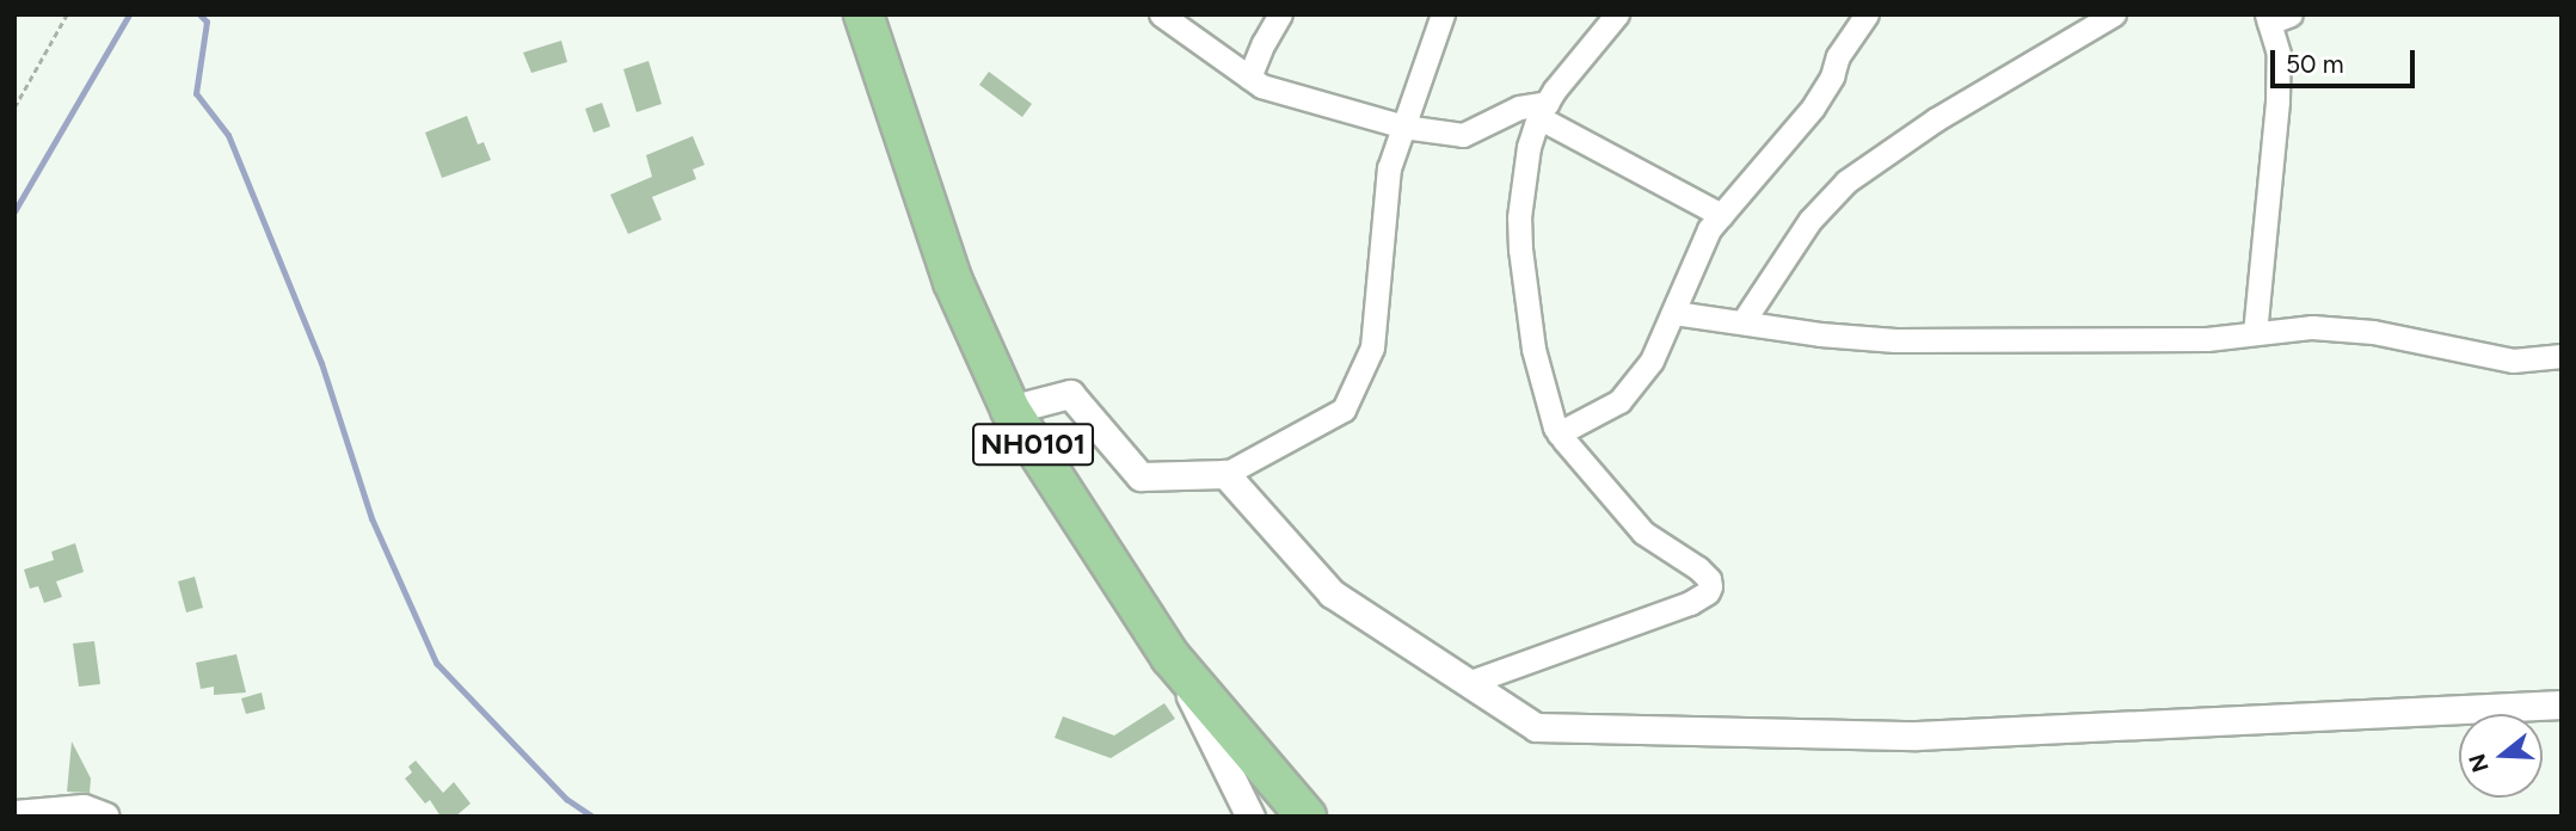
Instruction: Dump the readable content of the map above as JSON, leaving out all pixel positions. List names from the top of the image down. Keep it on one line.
{"streets":{"highway":["NH0101"]},"scale_bar":"50 m","north":"left"}
